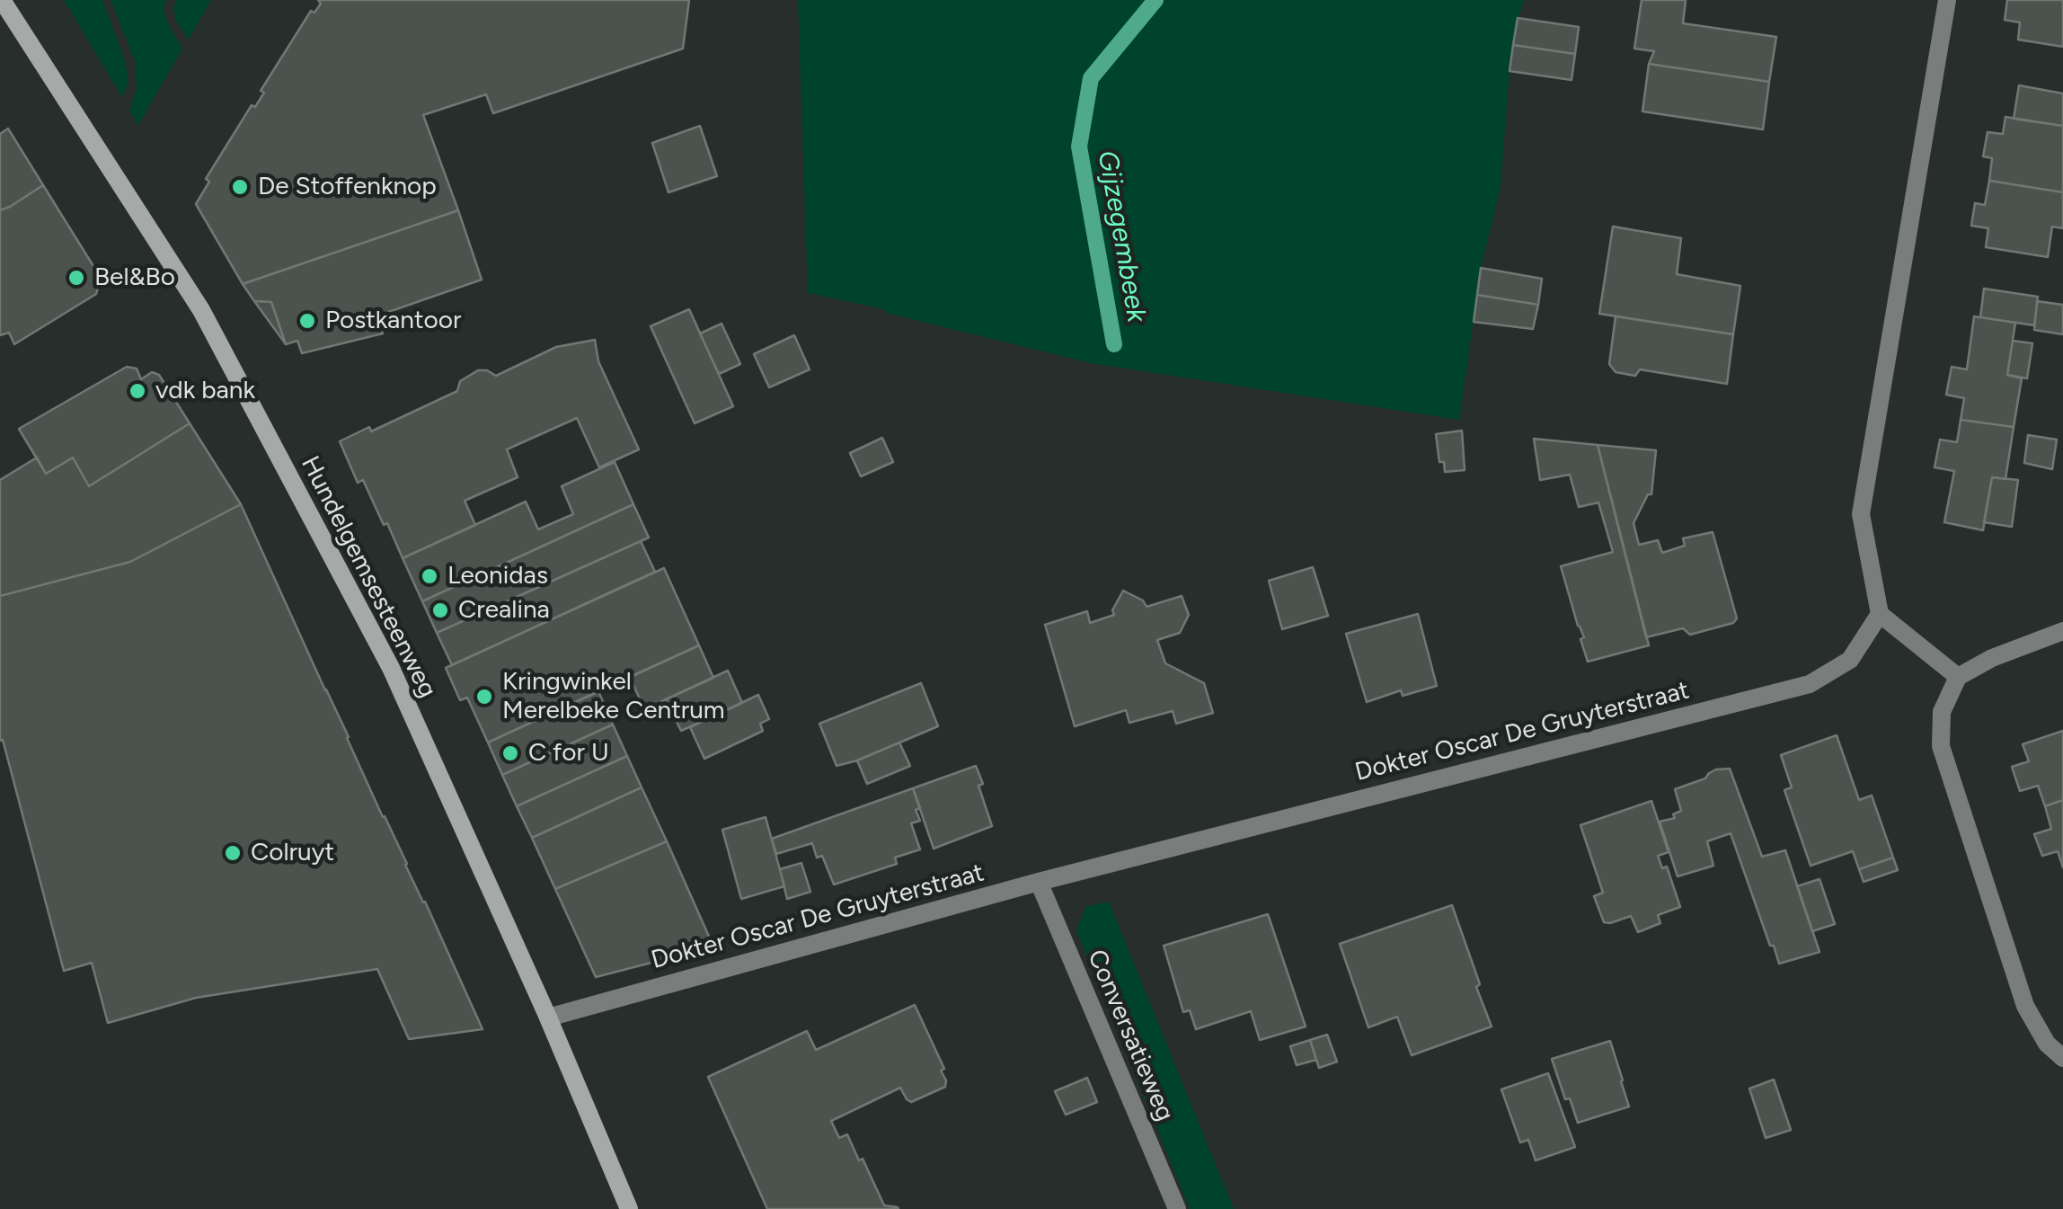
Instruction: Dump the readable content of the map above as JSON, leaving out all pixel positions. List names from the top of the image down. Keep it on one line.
{"streets":{"main road":["Hundelgemsesteenweg"],"street":["Dokter Oscar De Gruyterstraat","Conversatieweg"]},"crossings":[["Hundelgemsesteenweg","Dokter Oscar De Gruyterstraat"],["Dokter Oscar De Gruyterstraat","Conversatieweg"]],"water":["Gijzegembeek"],"places":["De Stoffenknop","Bel&Bo","Postkantoor","vdk bank","Leonidas","Crealina","Kringwinkel Merelbeke Centrum","C for U","Colruyt"]}
